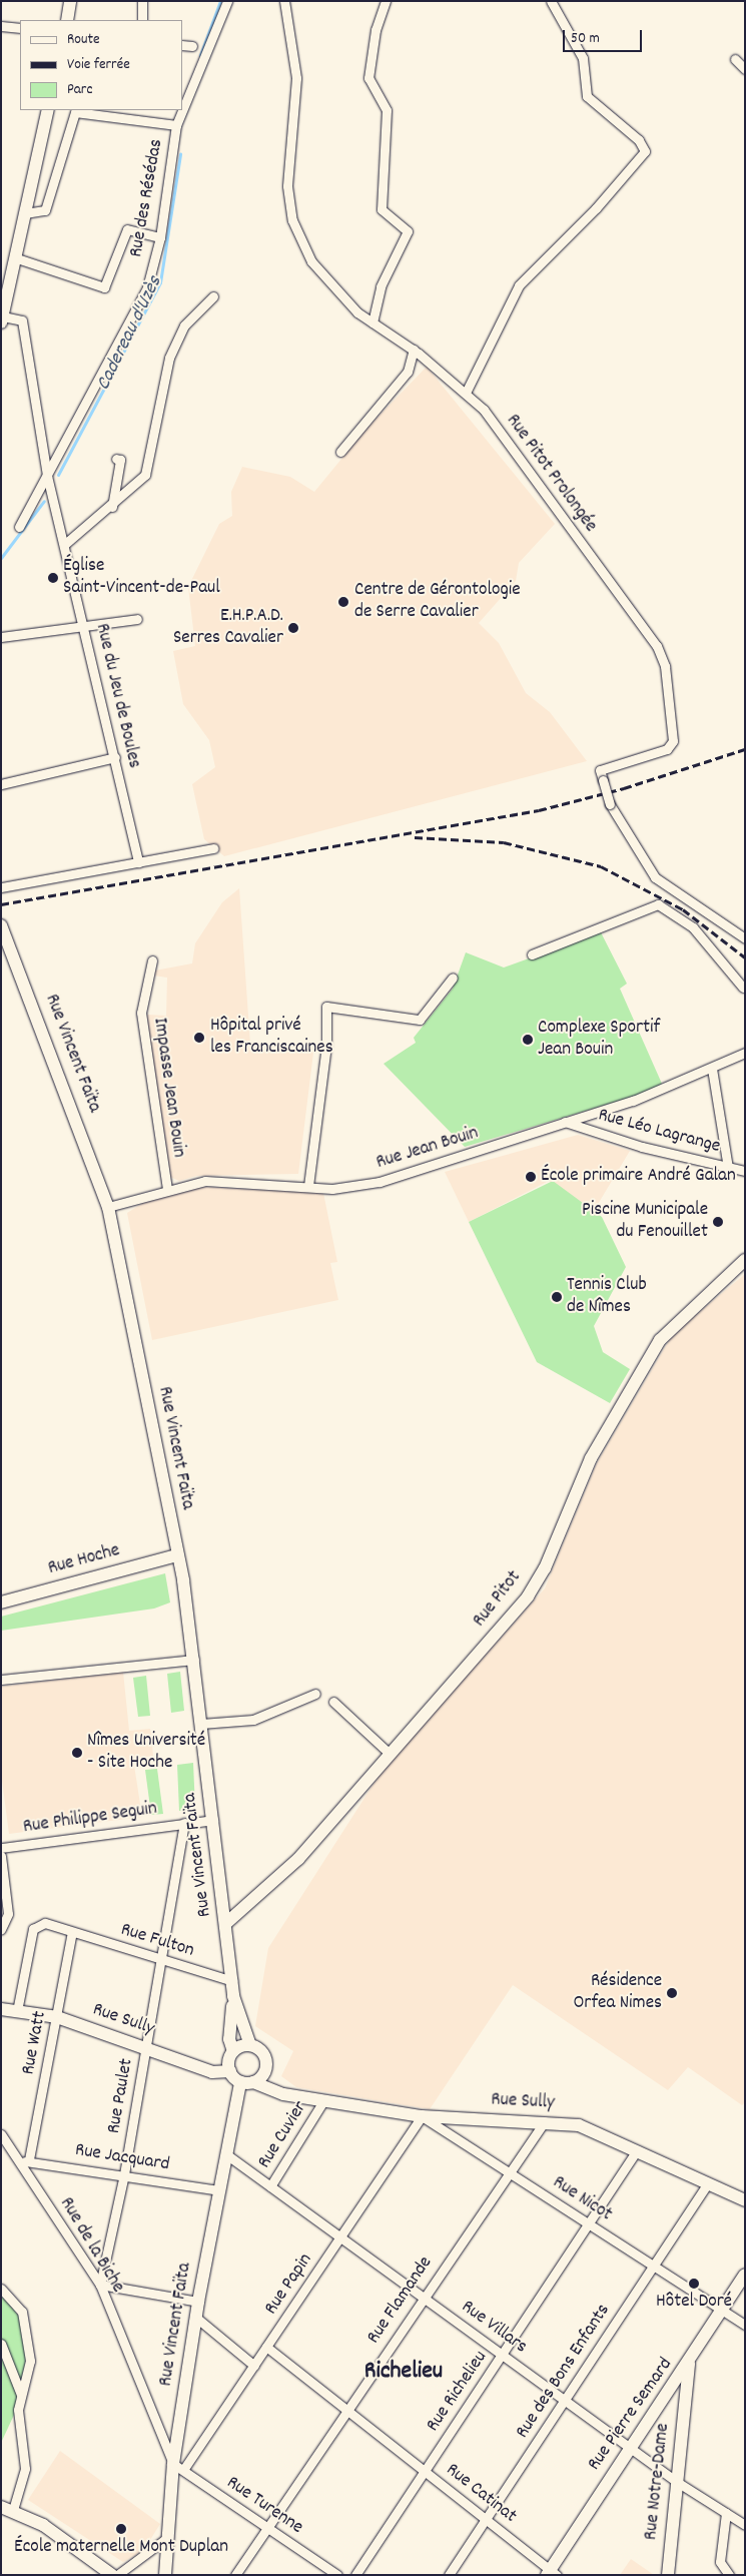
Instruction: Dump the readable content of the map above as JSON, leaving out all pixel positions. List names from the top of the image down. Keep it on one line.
{"streets":{"street":["Rue des Résédas","Rue Pitot Prolongée","Rue du Jeu de Boules","Rue Vincent Faïta","Impasse Jean Bouin","Rue Léo Lagrange","Rue Jean Bouin","Rue Hoche","Rue Pitot","Rue Philippe Seguin","Rue Fulton","Rue Sully","Rue Watt","Rue Paulet","Rue Cuvier","Rue Jacquard","Rue Nicot","Rue de la Biche","Rue Papin","Rue Flamande","Rue Villars","Rue des Bons Enfants","Rue Richelieu","Rue Pierre Semard","Rue Notre-Dame","Rue Catinat","Rue Turenne"]},"crossings":[["Rue des Résédas","Rue du Jeu de Boules"],["Rue Vincent Faïta","Rue Jean Bouin"],["Rue Vincent Faïta","Rue Hoche"],["Rue Vincent Faïta","Rue Pitot"],["Rue Vincent Faïta","Rue Philippe Seguin"],["Rue Vincent Faïta","Rue Fulton"],["Rue Vincent Faïta","Rue Sully"],["Rue Vincent Faïta","Rue Jacquard"],["Rue Vincent Faïta","Rue de la Biche"],["Rue Vincent Faïta","Rue Papin"],["Rue Vincent Faïta","Rue Villars"],["Rue Vincent Faïta","Rue Turenne"],["Impasse Jean Bouin","Rue Jean Bouin"],["Rue Léo Lagrange","Rue Jean Bouin"],["Rue Philippe Seguin","Rue Paulet"],["Rue Fulton","Rue Sully"],["Rue Fulton","Rue Watt"],["Rue Fulton","Rue Paulet"],["Rue Sully","Rue Watt"],["Rue Sully","Rue Paulet"],["Rue Sully","Rue Cuvier"],["Rue Sully","Rue Nicot"],["Rue Sully","Rue Papin"],["Rue Sully","Rue Flamande"],["Rue Sully","Rue des Bons Enfants"],["Rue Sully","Rue Richelieu"],["Rue Watt","Rue Jacquard"],["Rue Watt","Rue de la Biche"],["Rue Paulet","Rue Jacquard"],["Rue Paulet","Rue de la Biche"],["Rue Cuvier","Rue Villars"],["Rue Jacquard","Rue de la Biche"],["Rue Nicot","Rue Papin"],["Rue Nicot","Rue Flamande"],["Rue Nicot","Rue des Bons Enfants"],["Rue Nicot","Rue Richelieu"],["Rue Nicot","Rue Pierre Semard"],["Rue de la Biche","Rue Papin"],["Rue de la Biche","Rue Turenne"],["Rue Papin","Rue Villars"],["Rue Papin","Rue Catinat"],["Rue Papin","Rue Turenne"],["Rue Flamande","Rue Villars"],["Rue Flamande","Rue Catinat"],["Rue Flamande","Rue Turenne"],["Rue Villars","Rue des Bons Enfants"],["Rue Villars","Rue Richelieu"],["Rue Villars","Rue Pierre Semard"],["Rue Villars","Rue Notre-Dame"],["Rue des Bons Enfants","Rue Catinat"],["Rue Richelieu","Rue Catinat"],["Rue Pierre Semard","Rue Notre-Dame"],["Rue Pierre Semard","Rue Catinat"]],"districts":["Richelieu"],"water":["Cadereau d'Uzès"],"places":["Église Saint-Vincent-de-Paul","Centre de Gérontologie de Serre Cavalier","E.H.P.A.D. Serres Cavalier","Hôpital privé les Franciscaines","Complexe Sportif Jean Bouin","École primaire André Galan","Piscine Municipale du Fenouillet","Tennis Club de Nîmes","Nîmes Université - Site Hoche","Résidence Orfea Nimes","Hôtel Doré","École maternelle Mont Duplan"],"legend":["Route","Voie ferrée","Parc"],"scale_bar":"50 m"}
